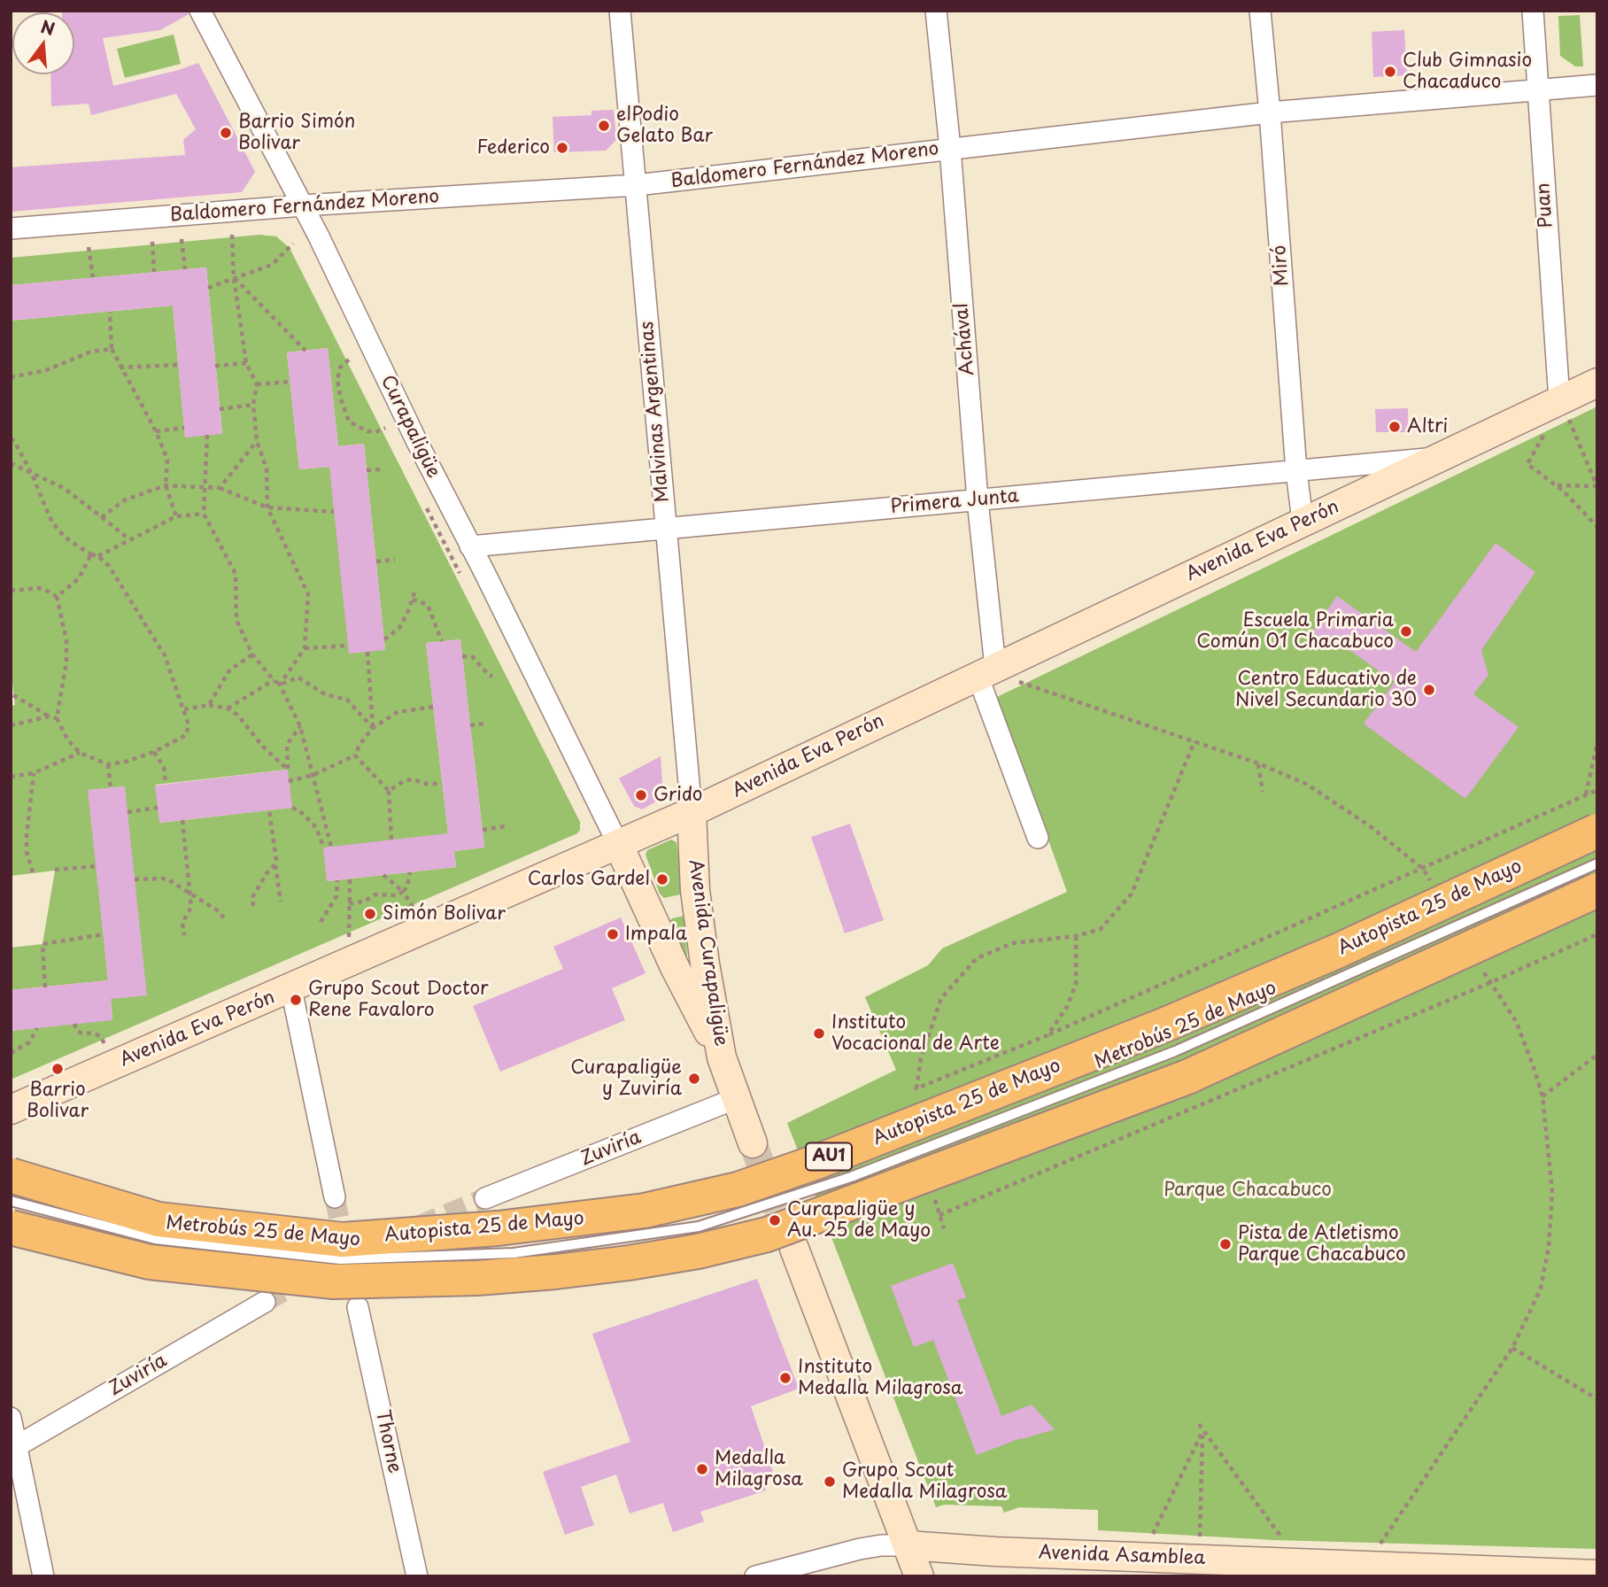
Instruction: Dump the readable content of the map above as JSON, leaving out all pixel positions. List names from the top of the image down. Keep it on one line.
{"streets":{"highway":["Autopista 25 de Mayo","AU1"],"main road":["Avenida Eva Perón","Avenida Curapaligüe","Avenida Asamblea"],"street":["Baldomero Fernández Moreno","Puan","Miró","Achával","Malvinas Argentinas","Curapaligüe","Primera Junta","Zuviría","Thorne"],"lane":["Metrobús 25 de Mayo"]},"crossings":[["Baldomero Fernández Moreno","Puan"],["Baldomero Fernández Moreno","Miró"],["Baldomero Fernández Moreno","Achával"],["Baldomero Fernández Moreno","Malvinas Argentinas"],["Baldomero Fernández Moreno","Curapaligüe"],["Puan","Avenida Eva Perón"],["Miró","Primera Junta"],["Miró","Avenida Eva Perón"],["Achával","Primera Junta"],["Achával","Avenida Eva Perón"],["Malvinas Argentinas","Primera Junta"],["Malvinas Argentinas","Avenida Eva Perón"],["Malvinas Argentinas","Avenida Curapaligüe"],["Curapaligüe","Primera Junta"],["Curapaligüe","Avenida Eva Perón"],["Curapaligüe","Avenida Curapaligüe"],["Primera Junta","Avenida Eva Perón"],["Avenida Eva Perón","Avenida Curapaligüe"],["Avenida Curapaligüe","Zuviría"]],"parks":["Parque Chacabuco"],"places":["Club Gimnasio Chacaduco","elPodio Gelato Bar","Barrio Simón Bolivar","Federico","Altri","Escuela Primaria Común 01 Chacabuco","Centro Educativo de Nivel Secundario 30","Grido","Carlos Gardel","Simón Bolivar","Impala","Grupo Scout Doctor Rene Favaloro","Instituto Vocacional de Arte","Barrio Bolivar","Curapaligüe y Zuviría","Curapaligüe y Au. 25 de Mayo","Pista de Atletismo Parque Chacabuco","Instituto Medalla Milagrosa","Medalla Milagrosa","Grupo Scout Medalla Milagrosa"],"north":"top"}
